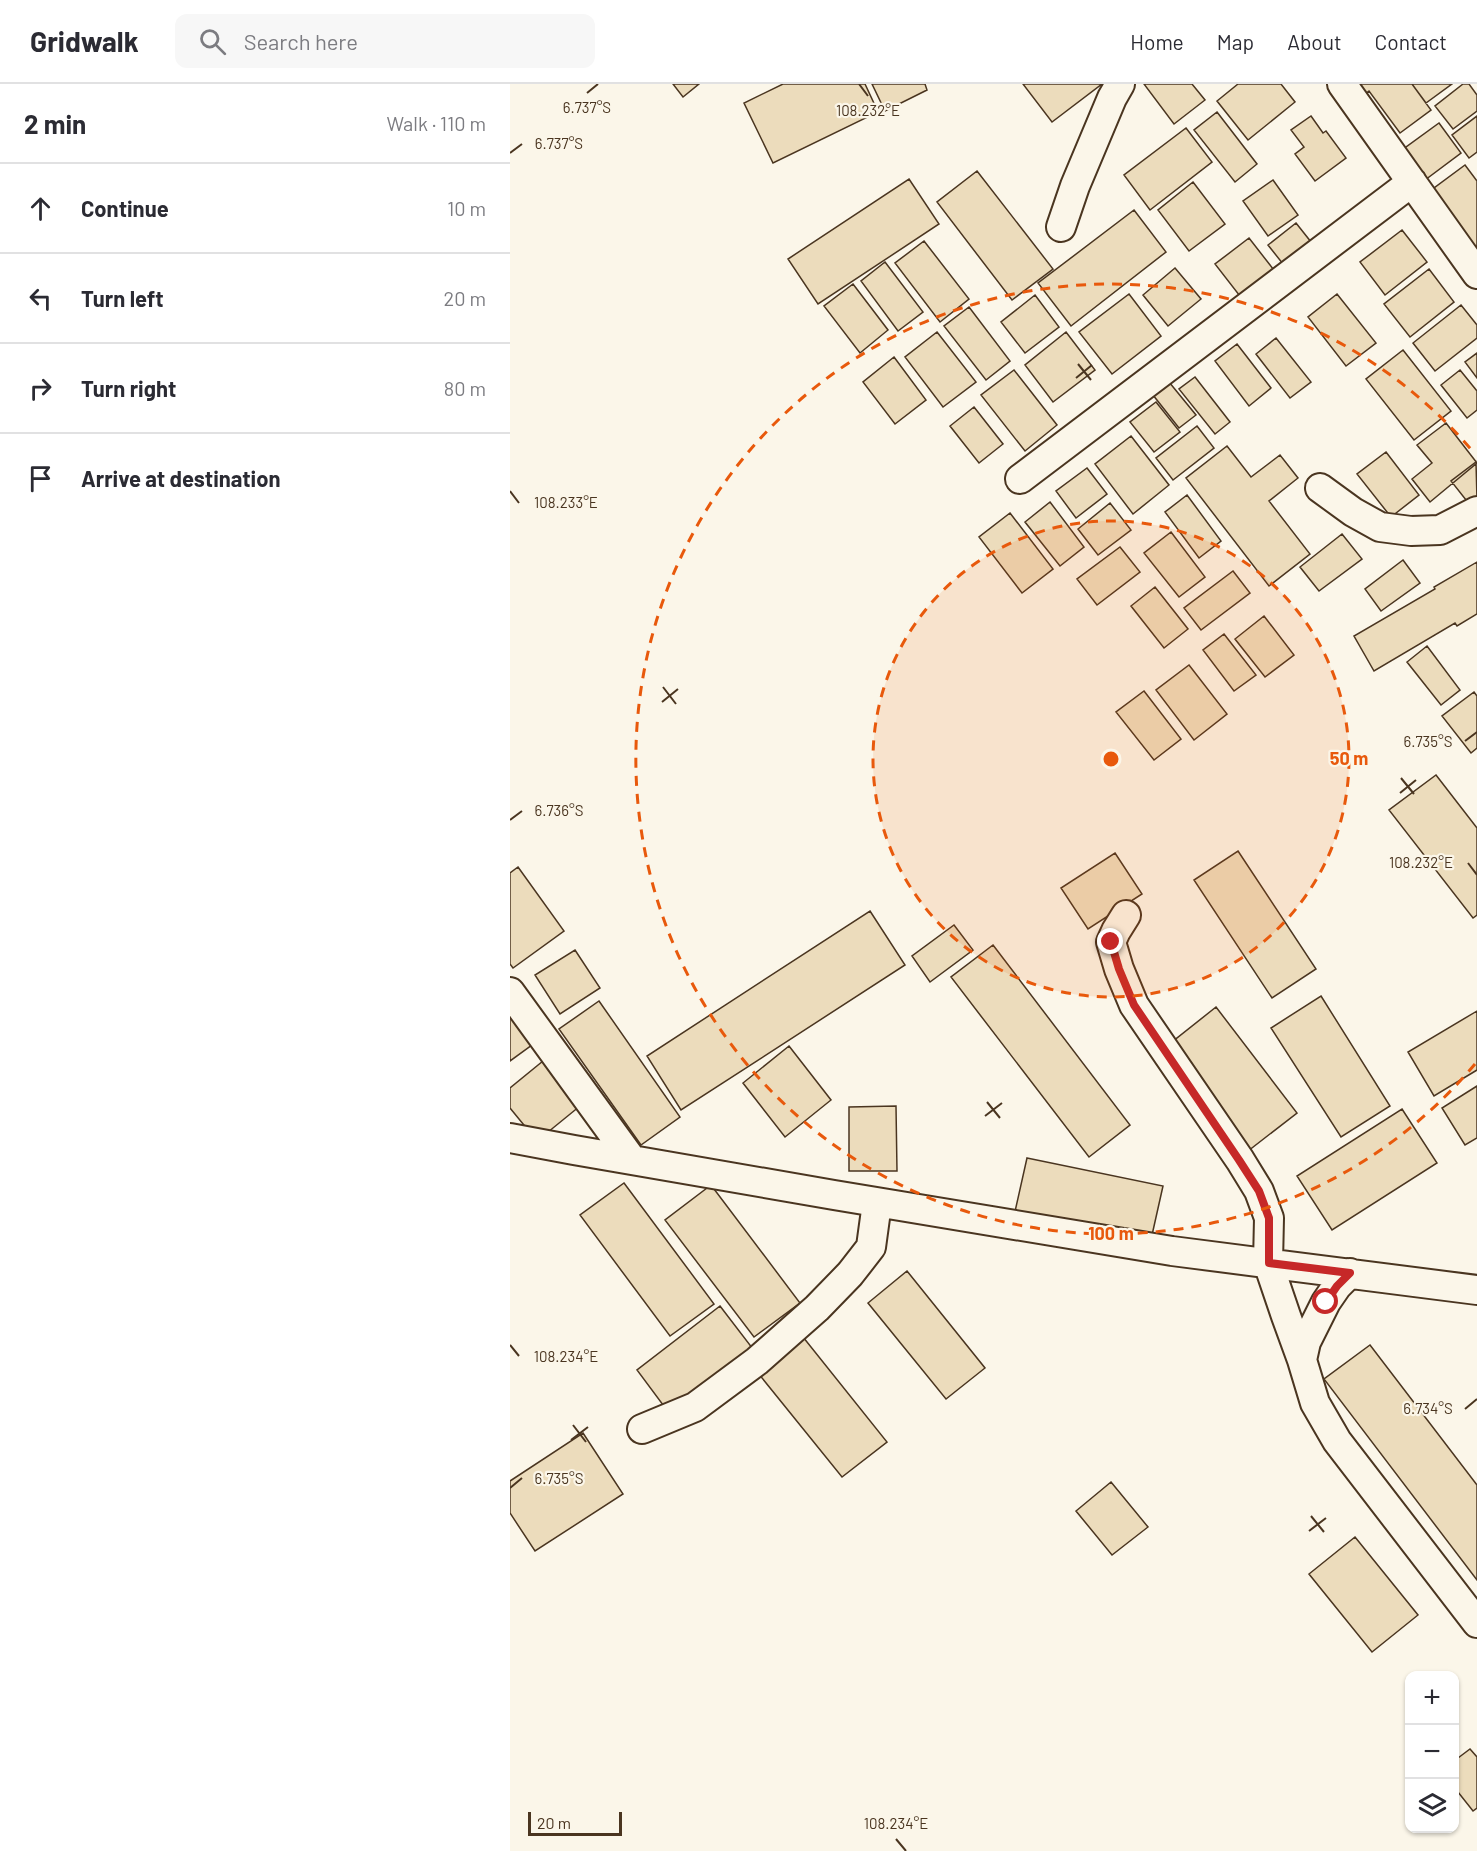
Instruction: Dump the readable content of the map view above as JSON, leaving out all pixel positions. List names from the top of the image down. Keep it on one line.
{"scale_bar":"20 m","page":{"header":"Gridwalk","search":"Search here","nav":["Home","Map","About","Contact"],"heading":["2 min","Walk · 110 m"],"list":[["Continue","10 m"],["Turn left","20 m"],["Turn right","80 m"],"Arrive at destination"],"map_buttons":["+","−"],"scale":"20 m"},"coordinates":["6.737°S","108.232°E","108.233°E","6.735°S","6.736°S","108.234°E","6.734°S"],"rings":["50 m","100 m"]}
